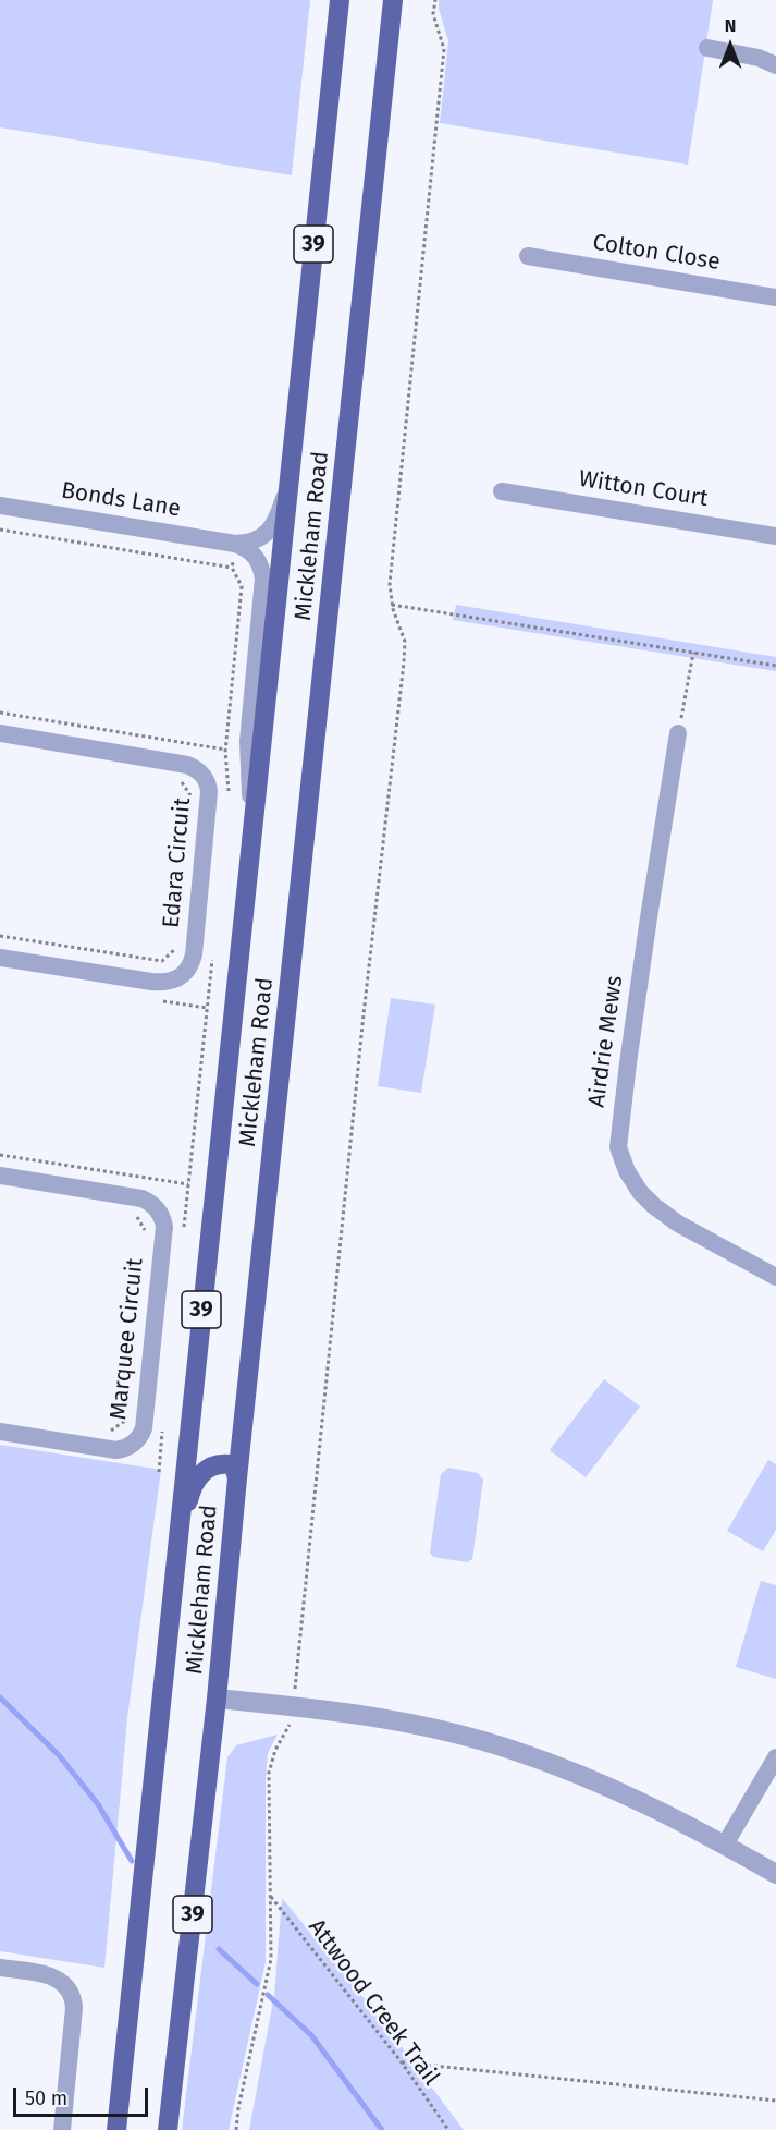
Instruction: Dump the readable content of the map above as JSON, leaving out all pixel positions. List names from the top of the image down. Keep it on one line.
{"streets":{"main road":["39","Mickleham Road"],"street":["Colton Close","Witton Court","Bonds Lane","Edara Circuit","Airdrie Mews","Marquee Circuit"],"path":["Attwood Creek Trail"]},"scale_bar":"50 m","north":"top"}
